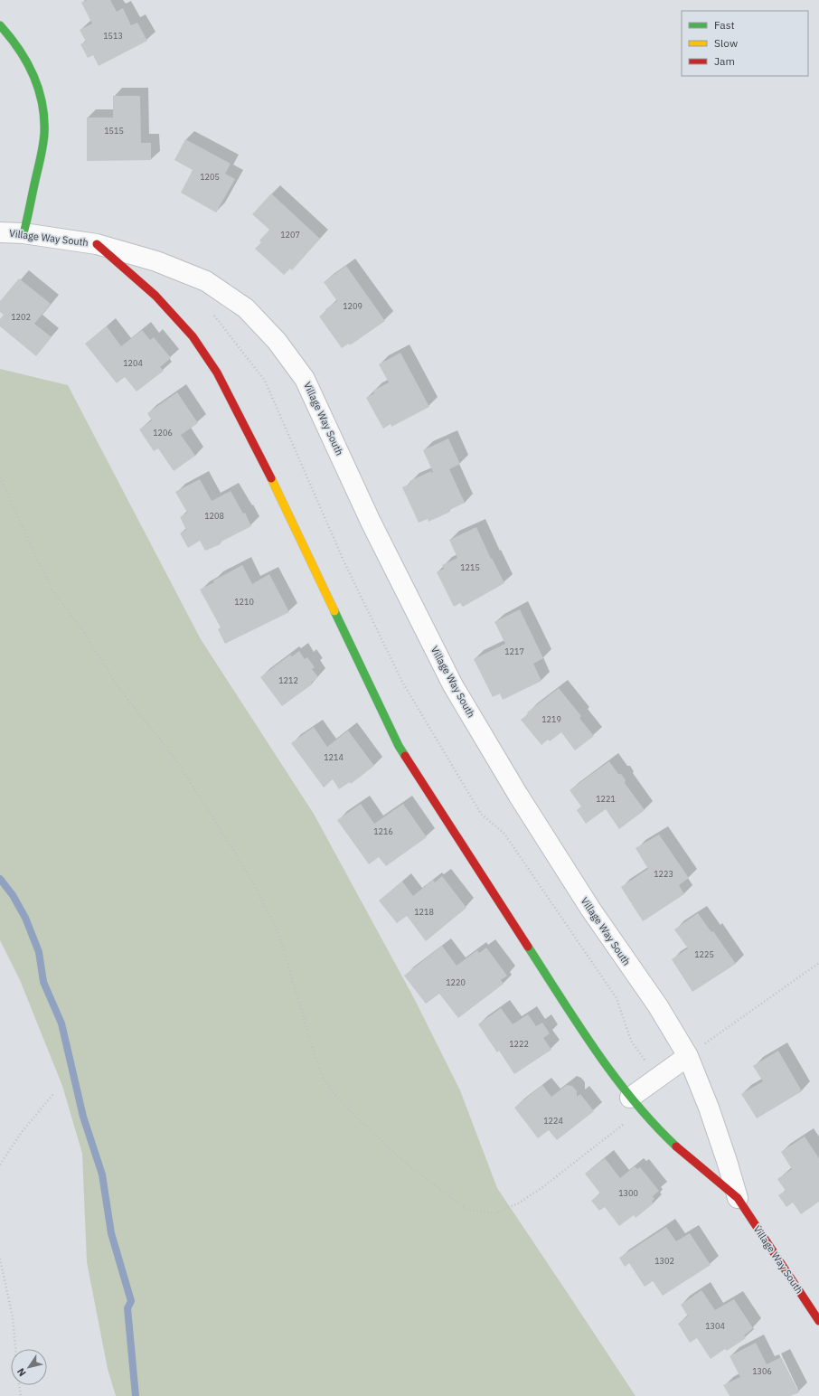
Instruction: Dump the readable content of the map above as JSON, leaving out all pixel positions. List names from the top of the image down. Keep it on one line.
{"streets":{"street":["Village Way South"]},"house_numbers":["1513","1515","1205","1207","1209","1202","1204","1206","1208","1215","1210","1217","1212","1219","1214","1221","1216","1223","1218","1225","1220","1222","1224","1300","1302","1304","1306"],"legend":["Fast","Slow","Jam"],"north":"bottom left"}
